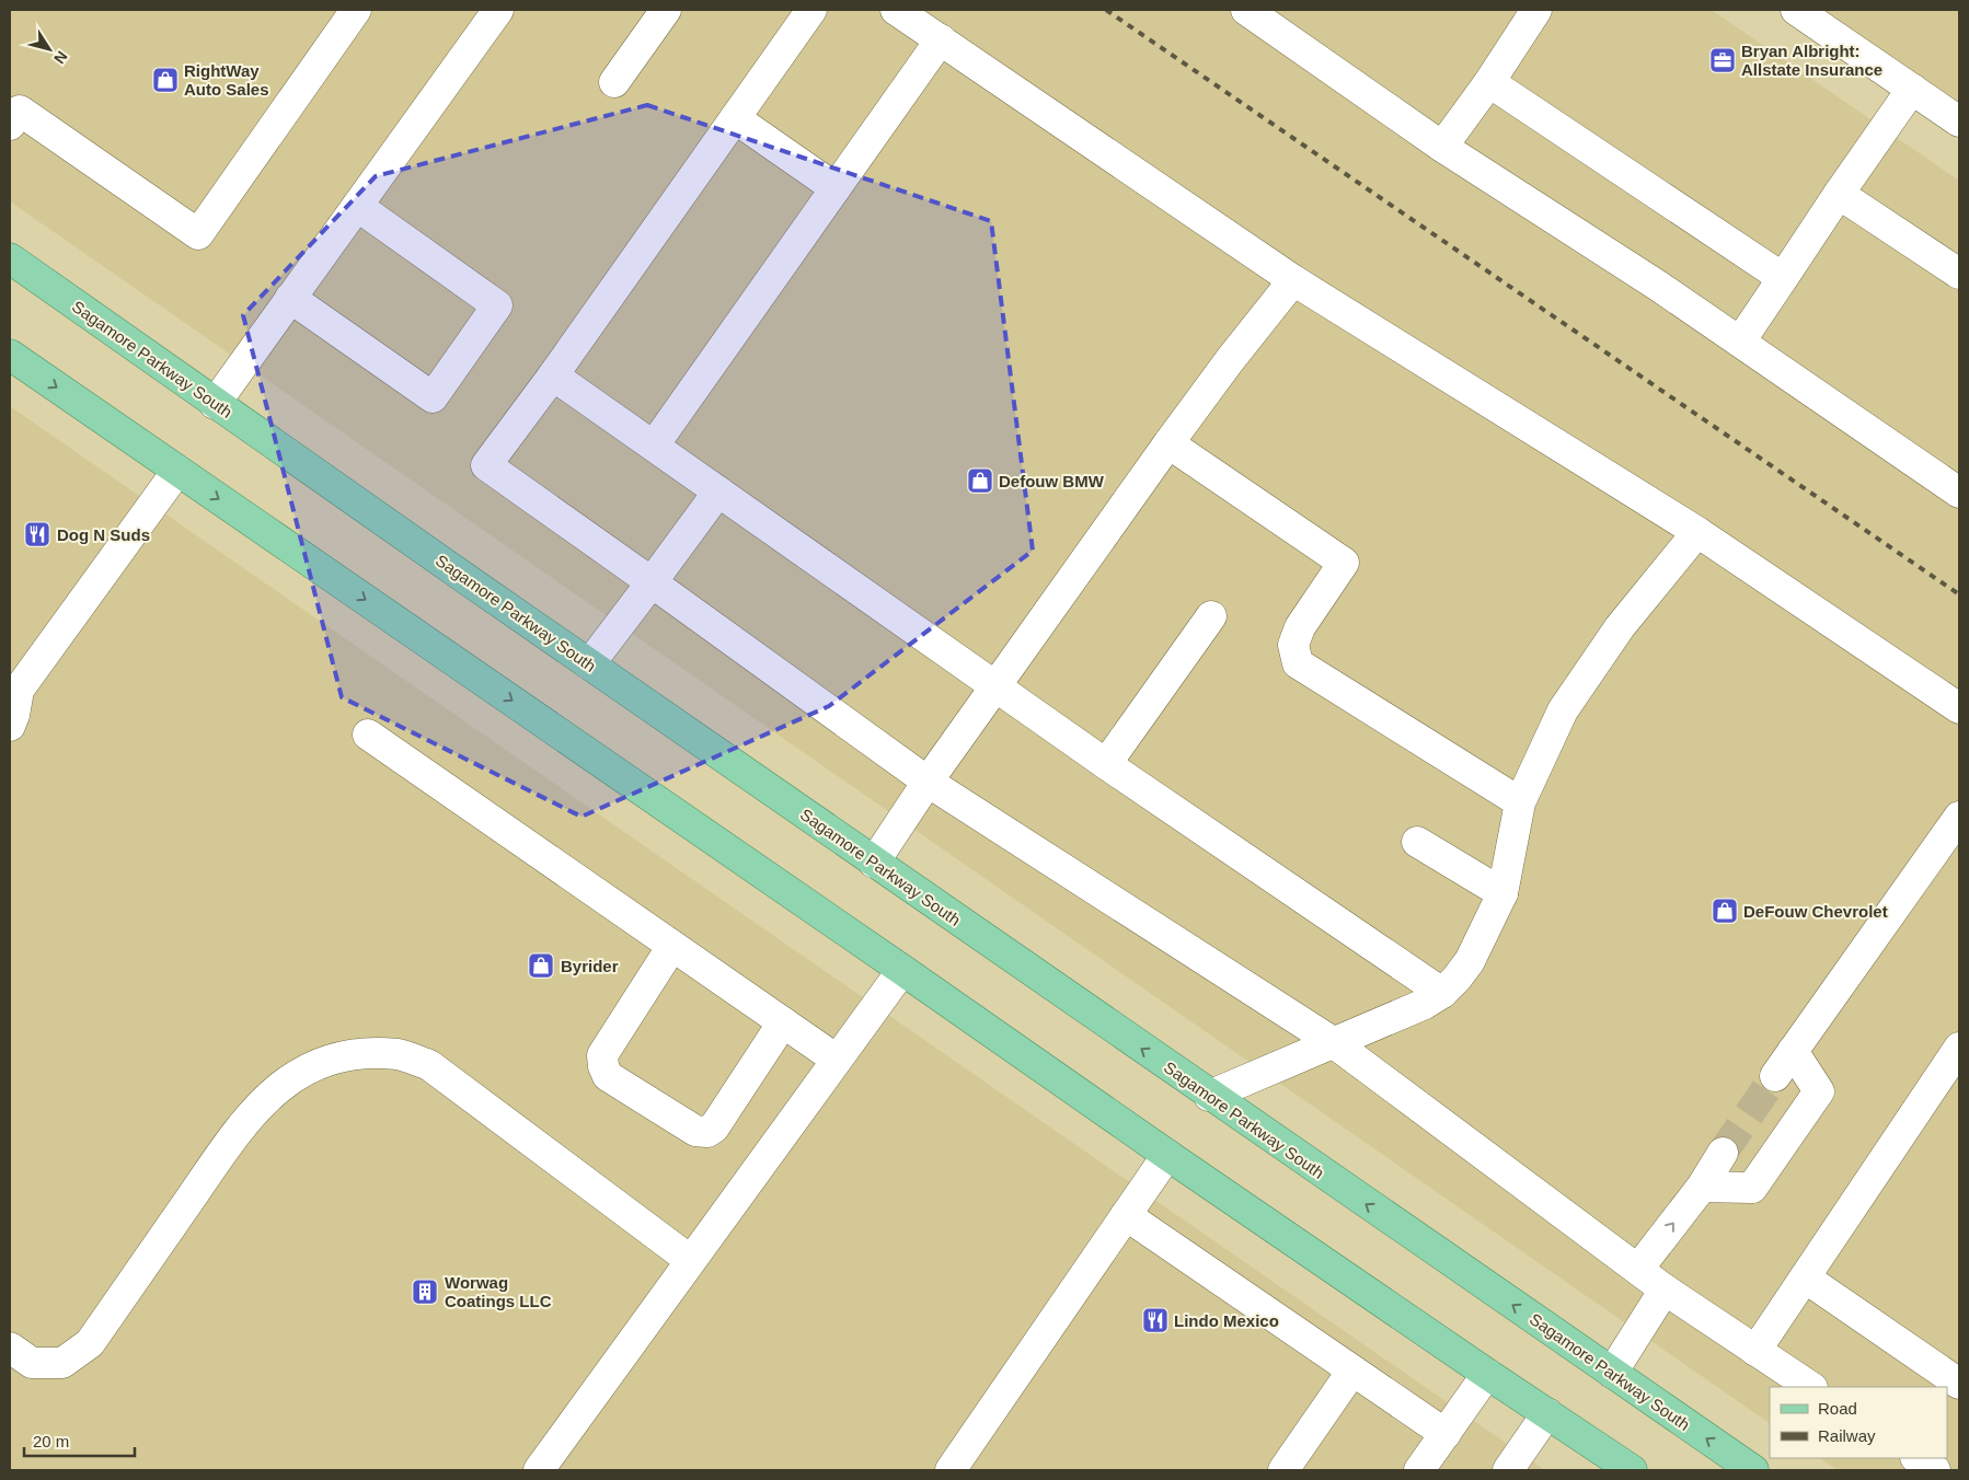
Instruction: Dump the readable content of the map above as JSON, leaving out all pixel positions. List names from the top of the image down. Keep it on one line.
{"streets":{"main road":["Sagamore Parkway South"]},"places":{"office":["Bryan Albright: Allstate Insurance"],"shop":["RightWay Auto Sales","Defouw BMW","DeFouw Chevrolet","Byrider"],"restaurant":["Dog N Suds","Lindo Mexico"],"building":["Worwag Coatings LLC"]},"legend":["Road","Railway"],"scale_bar":"20 m","north":"bottom right"}
